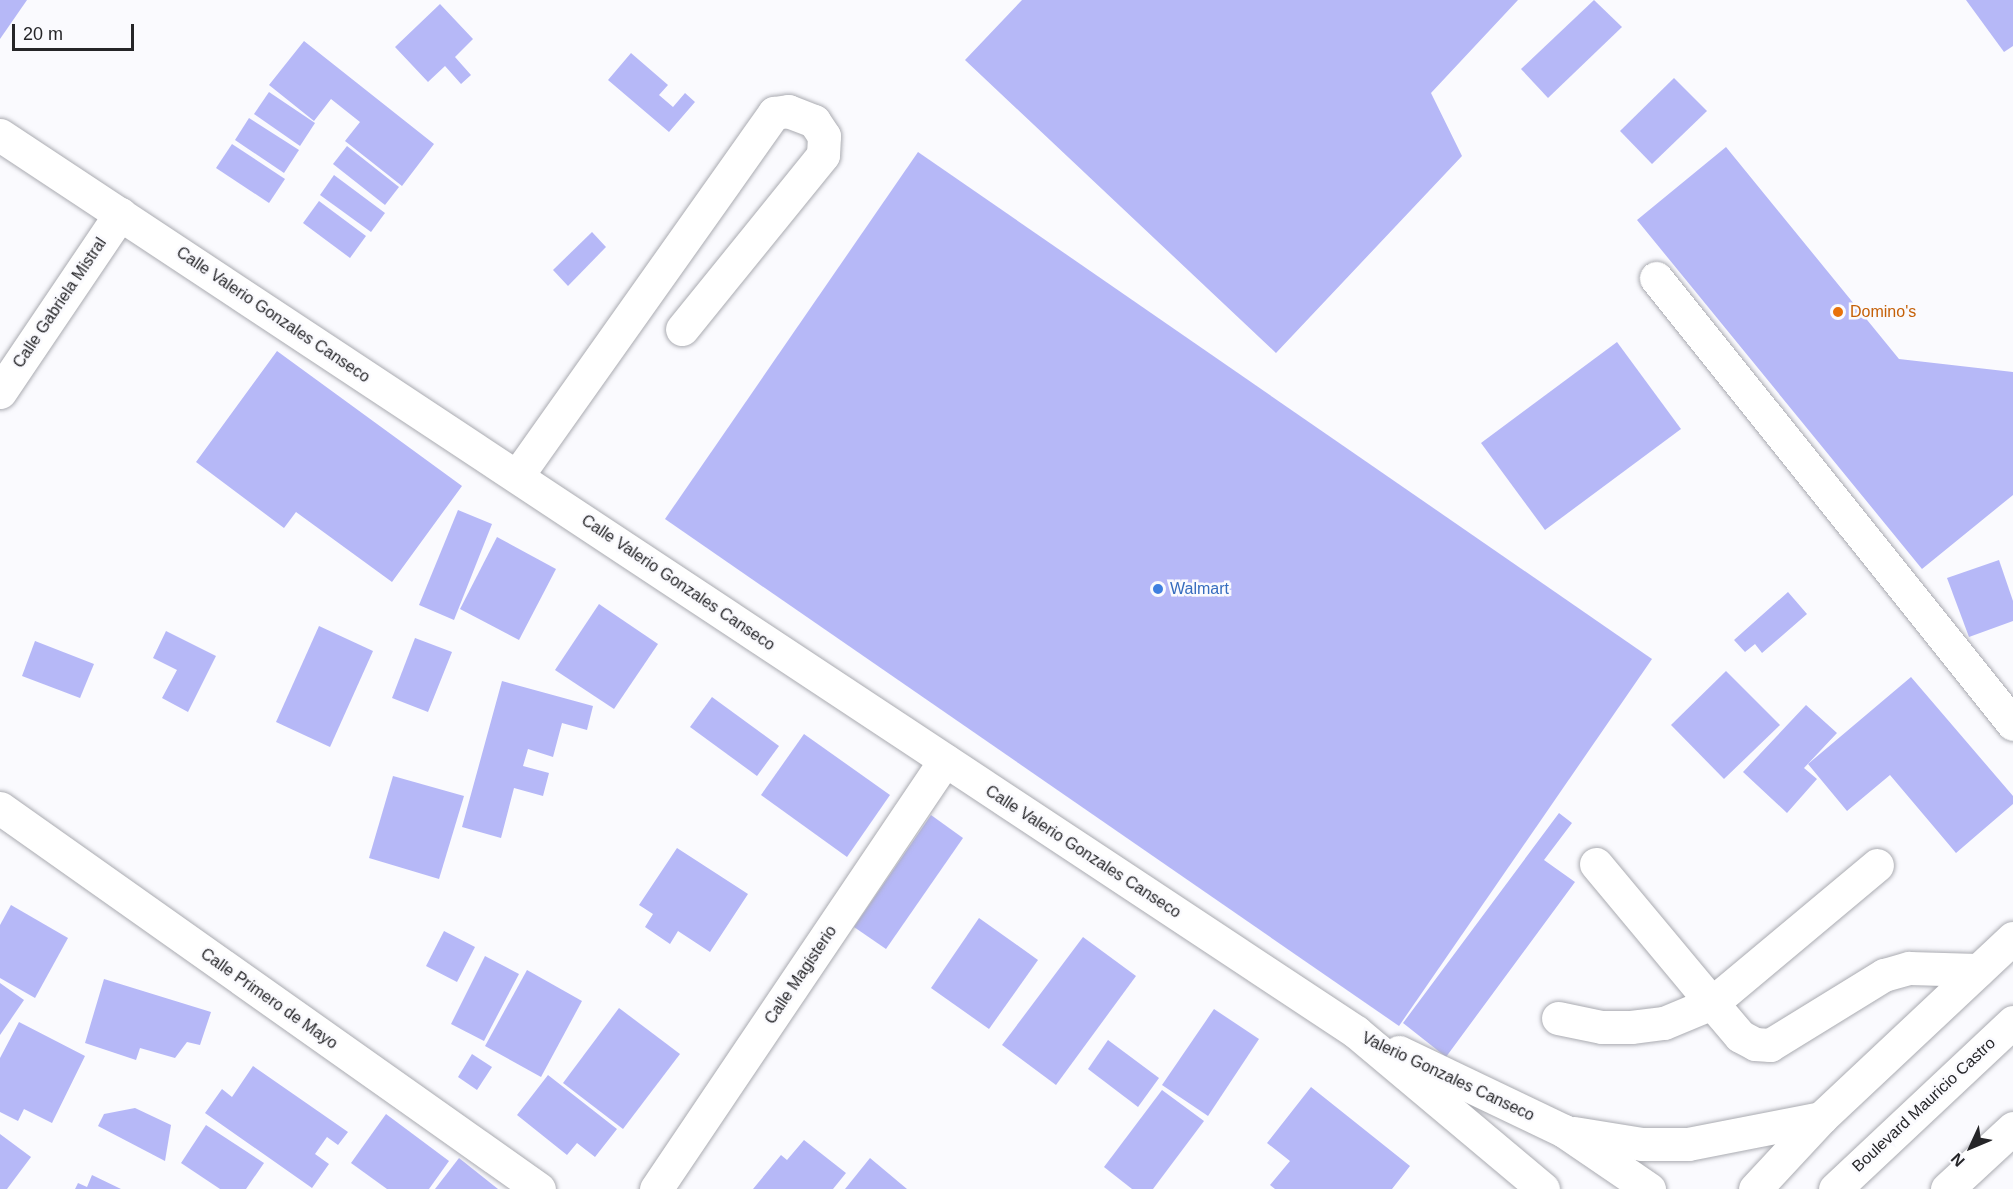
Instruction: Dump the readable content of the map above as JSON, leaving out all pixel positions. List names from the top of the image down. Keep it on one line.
{"streets":{"street":["Calle Gabriela Mistral","Calle Valerio Gonzales Canseco","Calle Magisterio","Calle Primero de Mayo","Valerio Gonzales Canseco","Boulevard Mauricio Castro"]},"crossings":[["Calle Gabriela Mistral","Calle Valerio Gonzales Canseco"],["Calle Valerio Gonzales Canseco","Calle Magisterio"],["Calle Valerio Gonzales Canseco","Valerio Gonzales Canseco"]],"places":["Domino's","Walmart"],"scale_bar":"20 m","north":"bottom left"}
